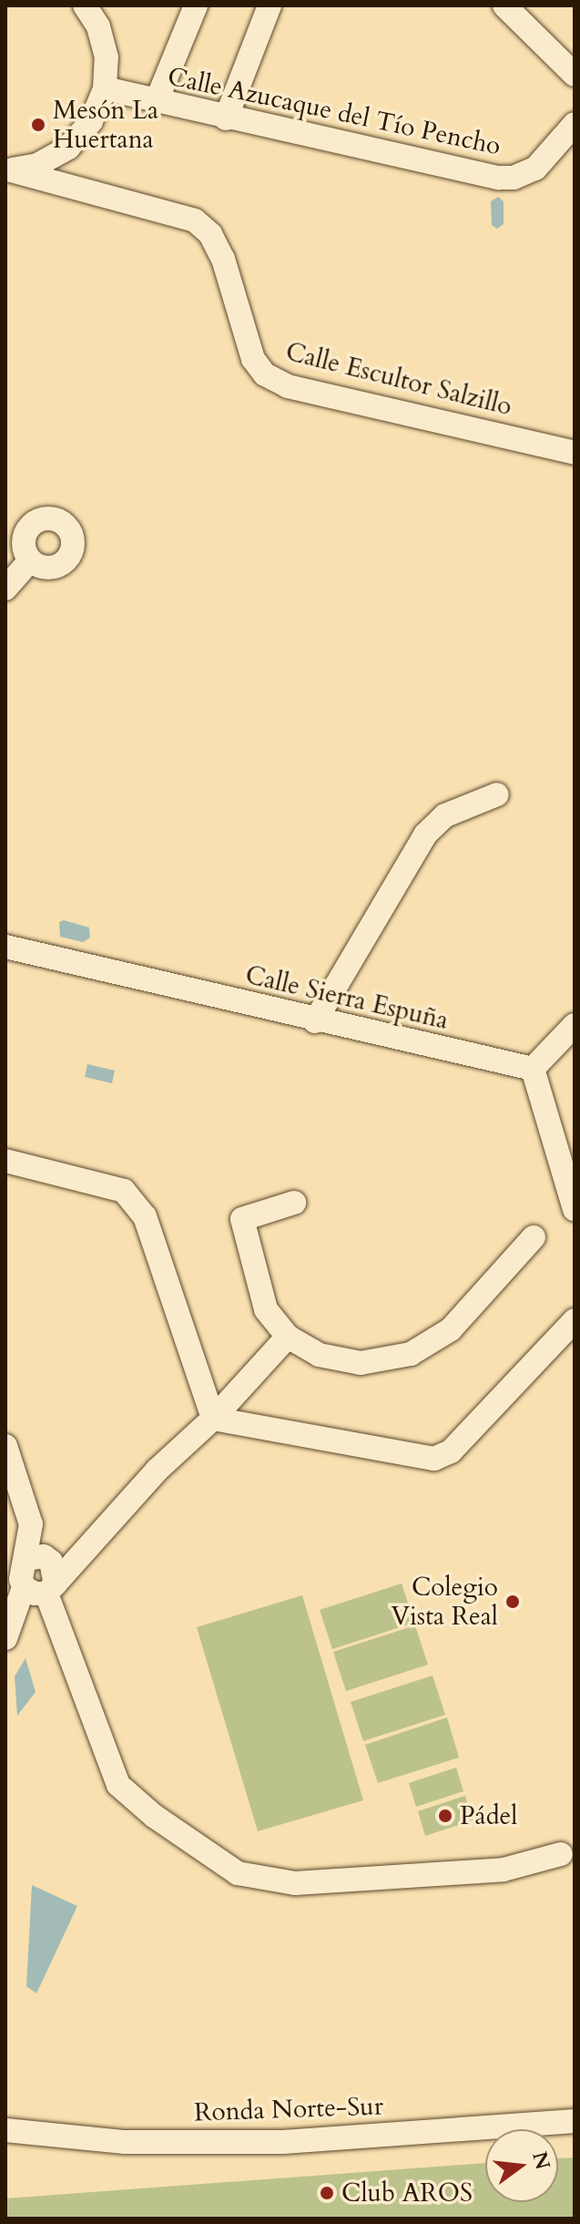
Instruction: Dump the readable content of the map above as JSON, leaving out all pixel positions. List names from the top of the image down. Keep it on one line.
{"streets":{"street":["Calle Azucaque del Tío Pencho","Calle Escultor Salzillo","Calle Sierra Espuña","Ronda Norte-Sur"]},"places":["Mesón La Huertana","Colegio Vista Real","Pádel","Club AROS"],"north":"right"}
